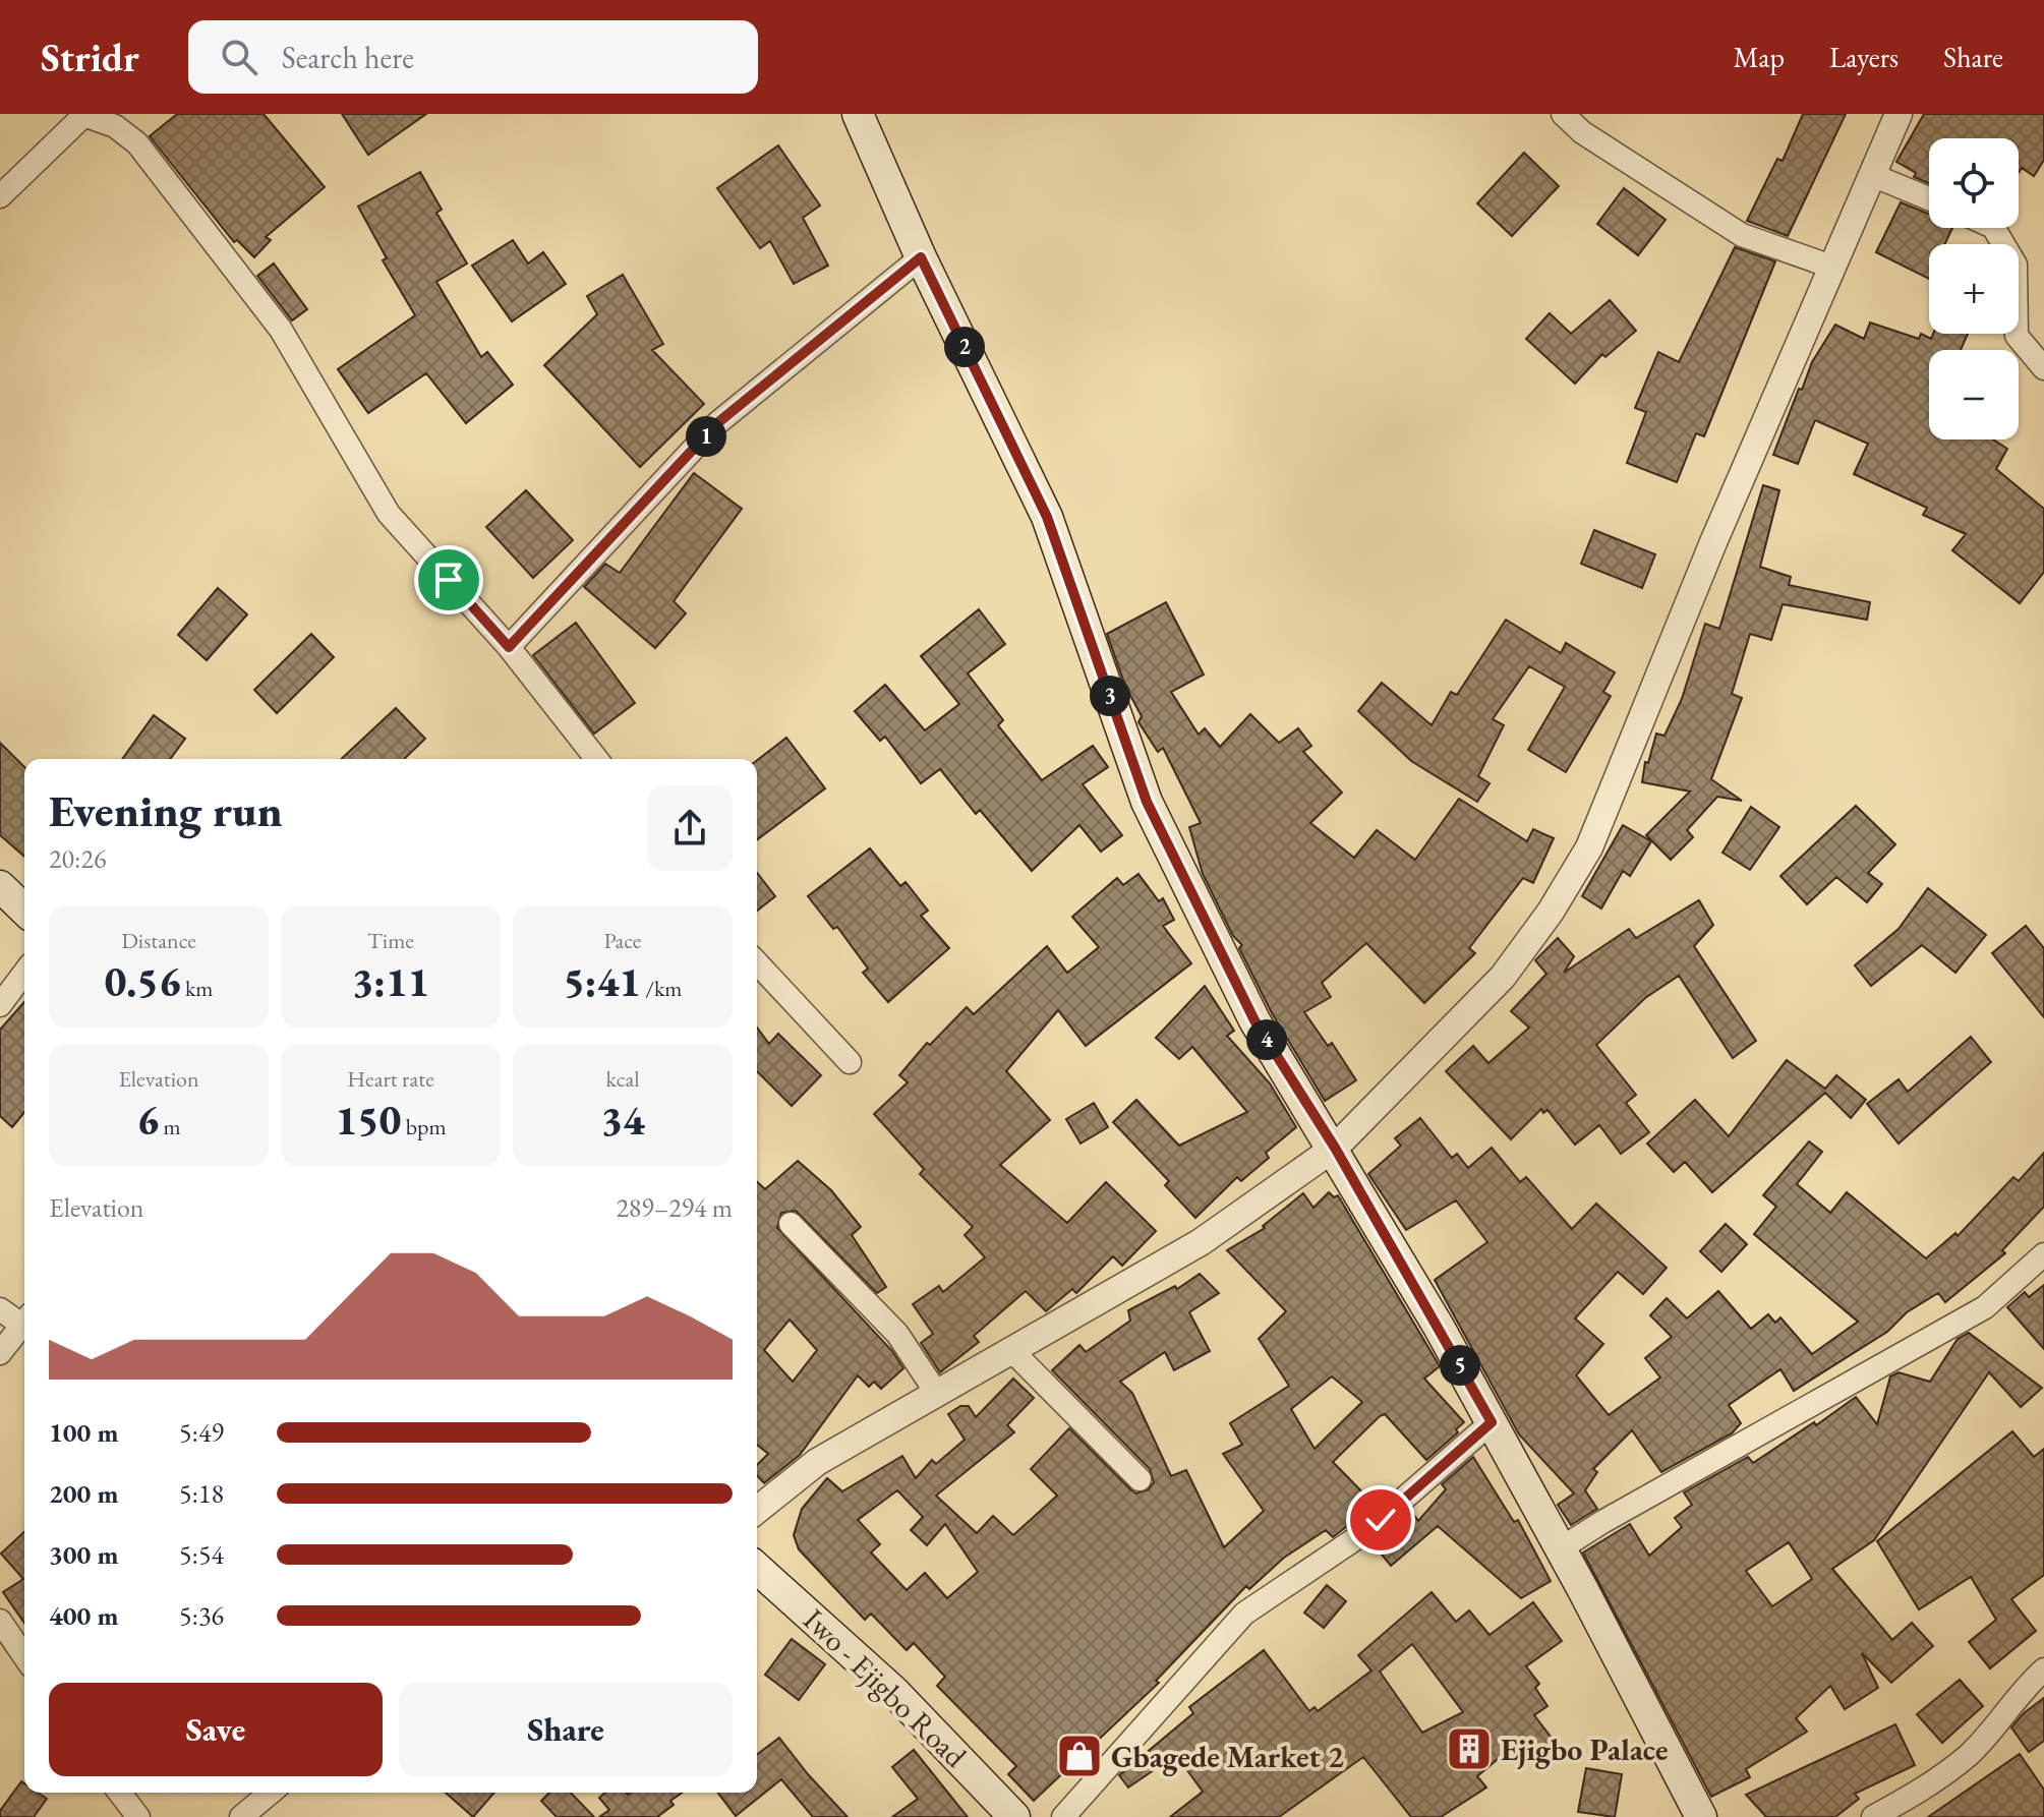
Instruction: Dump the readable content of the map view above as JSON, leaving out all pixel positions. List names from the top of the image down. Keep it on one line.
{"streets":{"main road":["Iwo - Ejigbo Road"]},"places":{"building":["Ejigbo Palace"],"shop":["Gbagede Market 2"]},"page":{"header":"Stridr","search":"Search here","nav":["Map","Layers","Share"],"map_buttons":["+","−"],"pins":["2","1","3","4","5"],"heading":["Evening run","20:26"],"stats":[["Distance","0.56 km"],["Time","3:11"],["Pace","5:41 /km"],["Elevation","6 m"],["Heart rate","150 bpm"],["kcal","34"]],"chart":["Elevation","289–294 m"],"list":[{"name":"100 m","note":"5:49"},{"name":"200 m","note":"5:18"},{"name":"300 m","note":"5:54"},{"name":"400 m","note":"5:36"}],"buttons":["Save","Share"]}}
